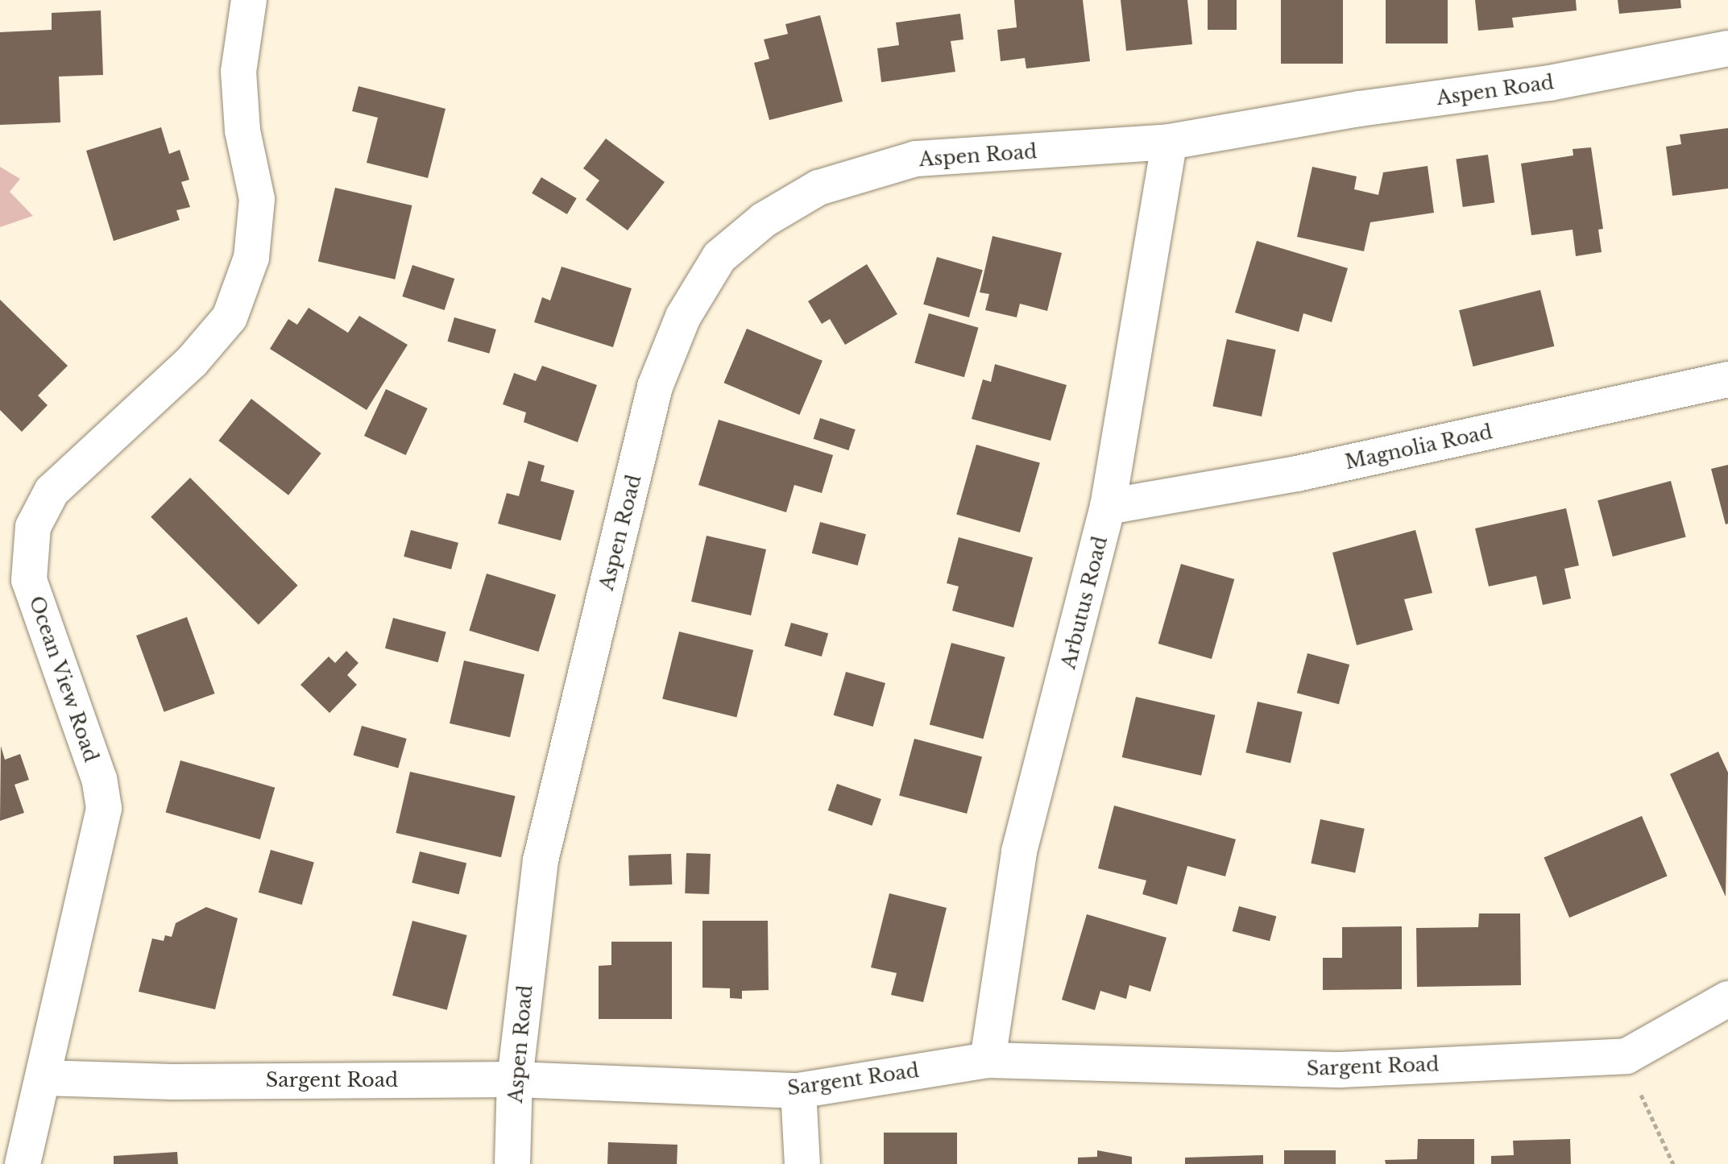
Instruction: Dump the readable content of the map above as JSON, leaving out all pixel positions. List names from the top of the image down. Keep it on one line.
{"streets":{"street":["Aspen Road","Magnolia Road","Arbutus Road","Ocean View Road","Sargent Road"]},"crossings":[["Aspen Road","Arbutus Road"],["Aspen Road","Sargent Road"],["Magnolia Road","Arbutus Road"],["Arbutus Road","Sargent Road"],["Ocean View Road","Sargent Road"]]}
